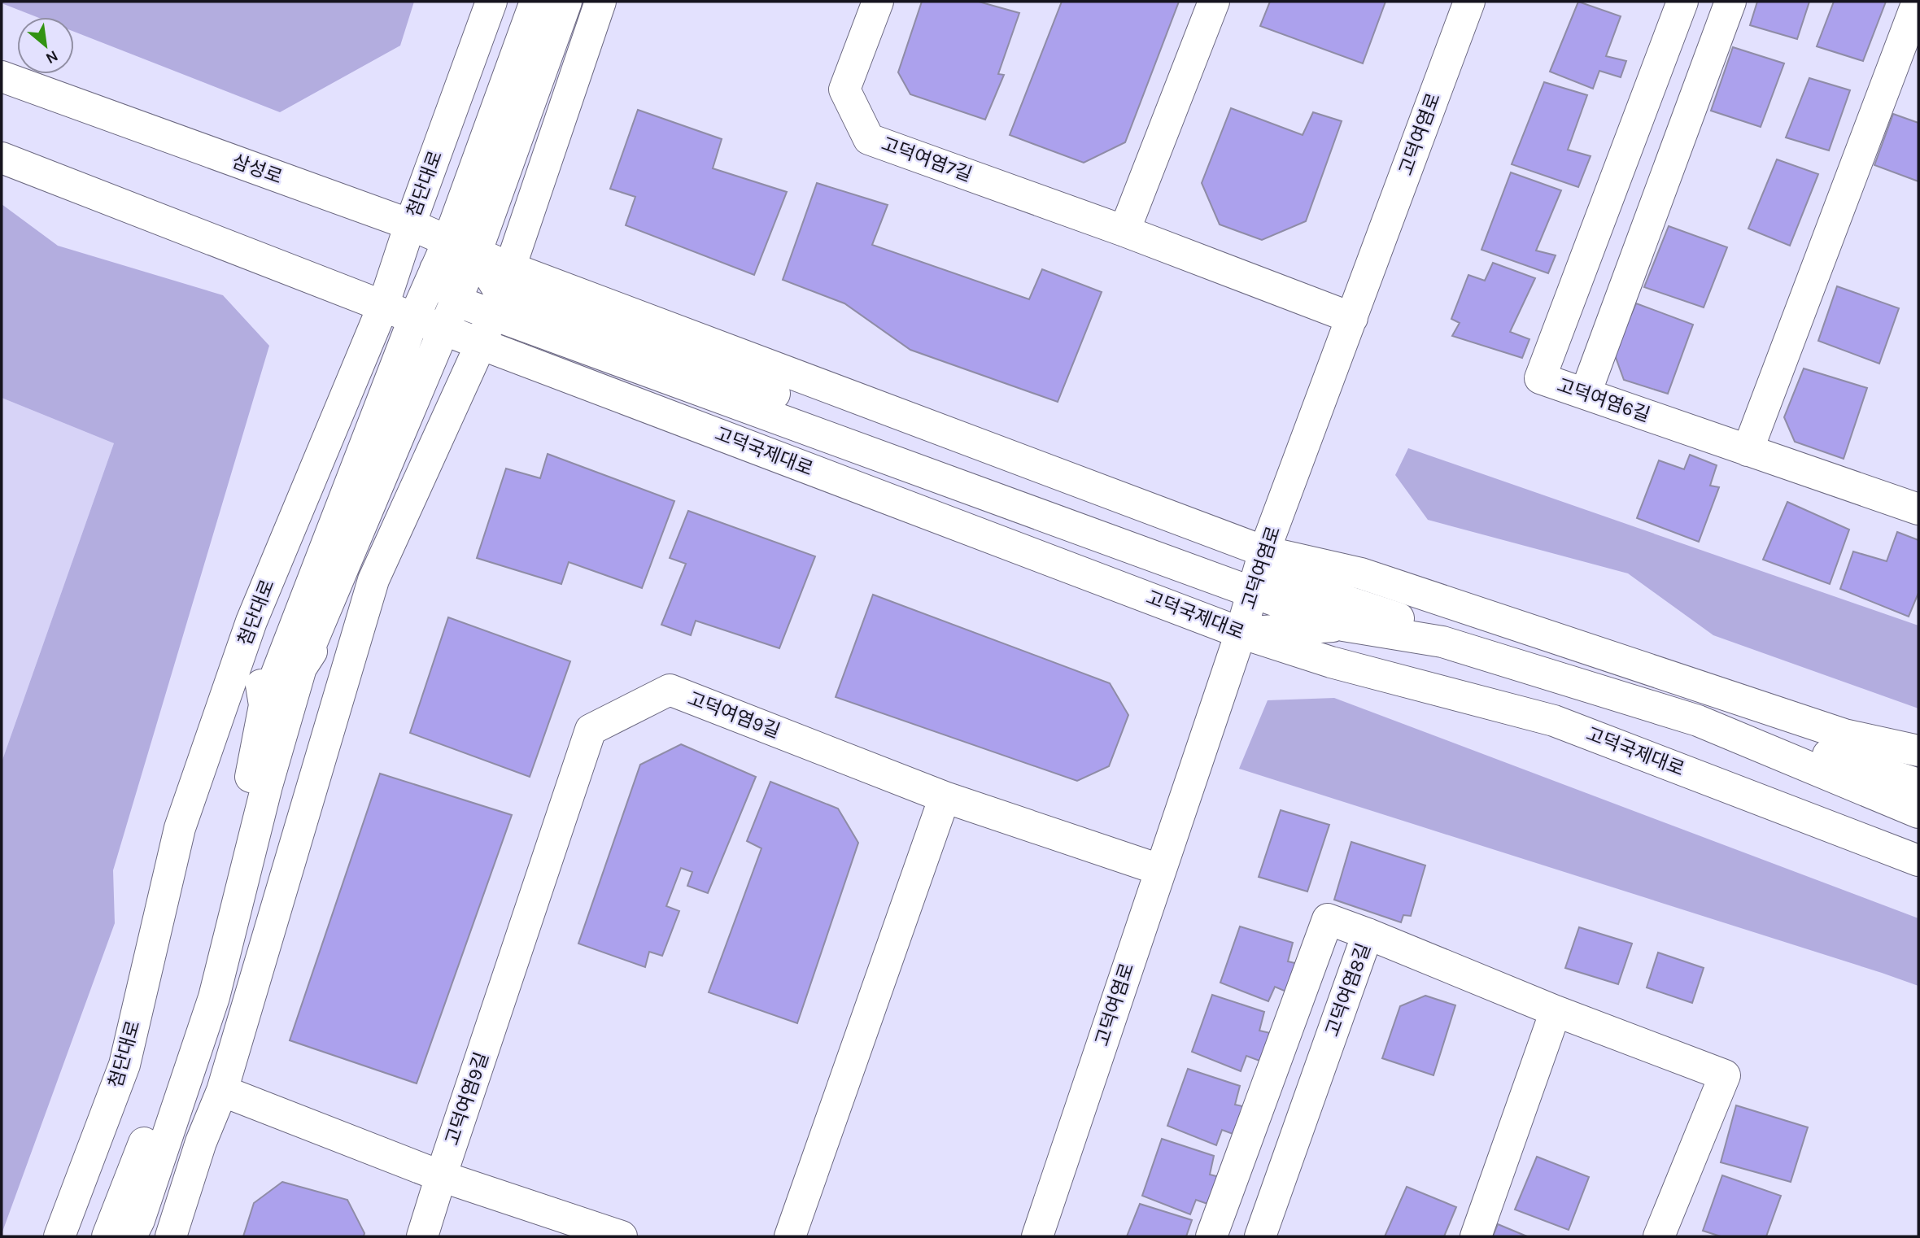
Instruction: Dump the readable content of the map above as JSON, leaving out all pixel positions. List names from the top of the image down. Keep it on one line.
{"streets":{"street":["고덕여염로","고덕여염7길","삼성로","첨단대로","고덕여염6길","고덕국제대로","고덕여염9길","고덕여염8길"]},"crossings":[["고덕여염로","고덕여염7길"],["고덕여염로","고덕국제대로"],["고덕여염로","고덕여염9길"],["삼성로","첨단대로"]],"north":"bottom right"}
